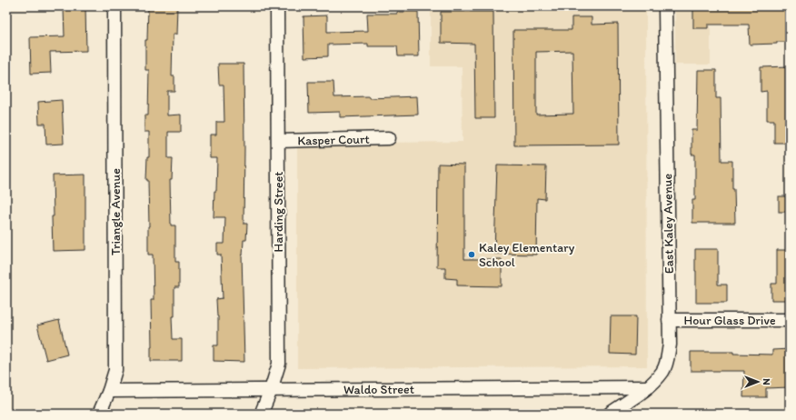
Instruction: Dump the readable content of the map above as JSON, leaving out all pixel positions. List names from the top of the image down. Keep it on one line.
{"streets":{"street":["Kasper Court","Triangle Avenue","Harding Street","East Kaley Avenue","Hour Glass Drive","Waldo Street"]},"crossings":[["Kasper Court","Harding Street"],["Triangle Avenue","Waldo Street"],["Harding Street","Waldo Street"],["East Kaley Avenue","Hour Glass Drive"],["East Kaley Avenue","Waldo Street"]],"places":["Kaley Elementary School"],"north":"right"}
